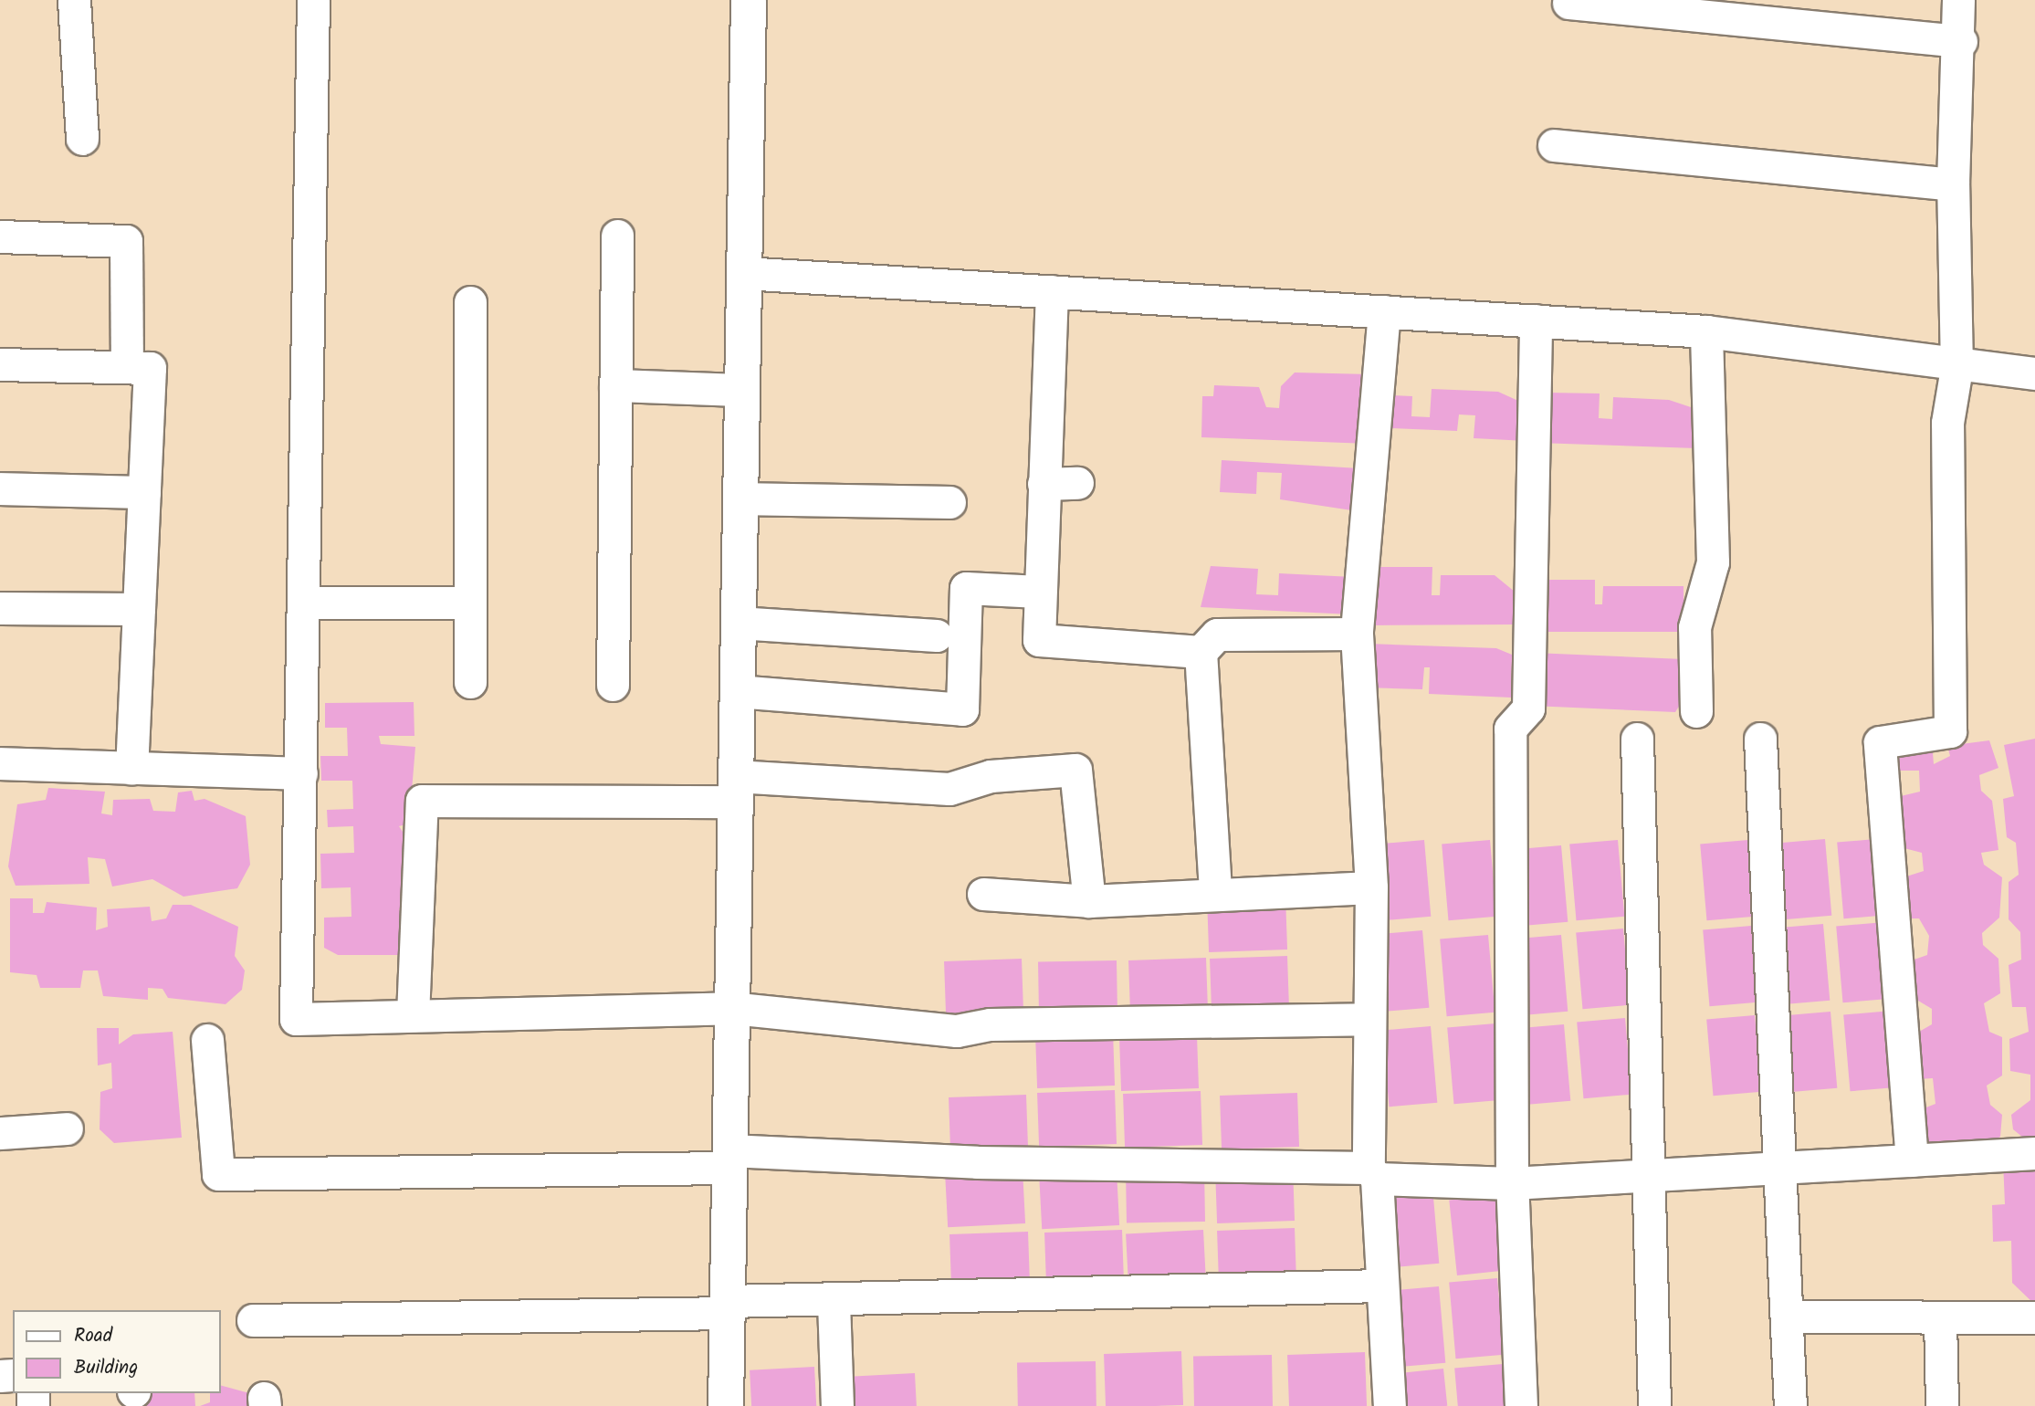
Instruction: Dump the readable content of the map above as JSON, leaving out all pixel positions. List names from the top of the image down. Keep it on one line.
{"legend":["Road","Building"]}
